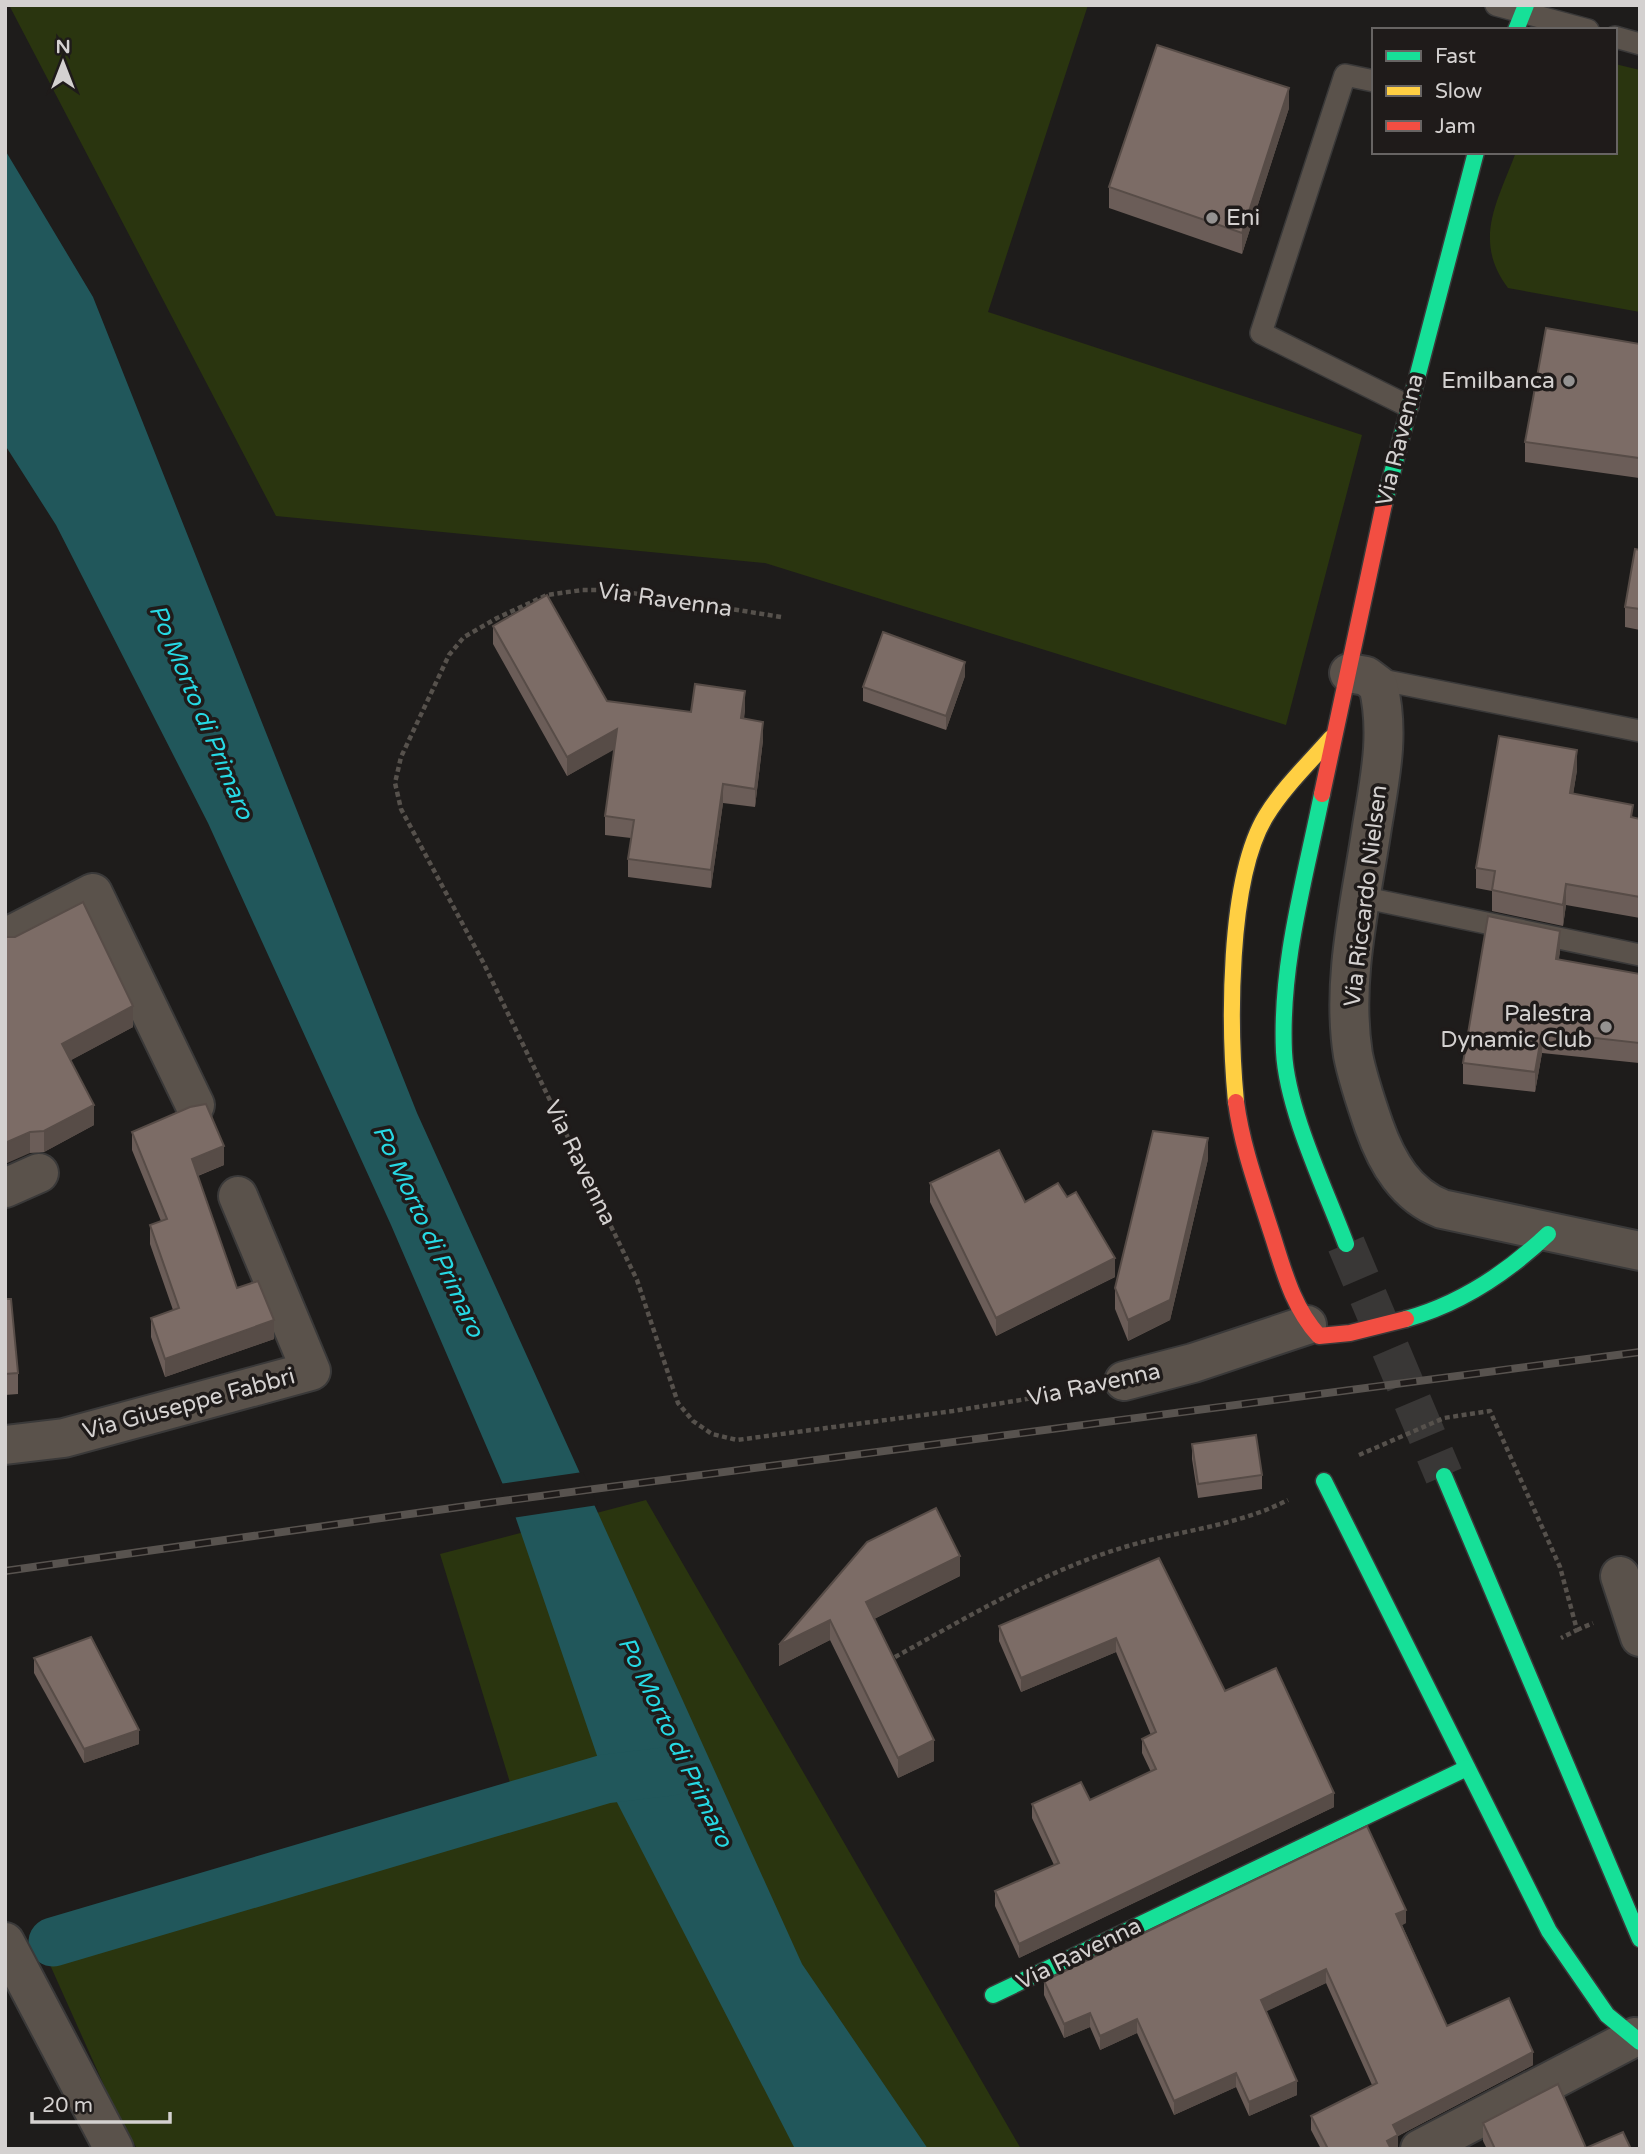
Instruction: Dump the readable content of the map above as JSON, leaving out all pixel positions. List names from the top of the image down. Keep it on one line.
{"streets":{"street":["Via Ravenna","Via Riccardo Nielsen","Via Giuseppe Fabbri"]},"crossings":[["Via Ravenna","Via Riccardo Nielsen"]],"water":["Po Morto di Primaro"],"places":["Eni","Emilbanca","Palestra Dynamic Club"],"legend":["Fast","Slow","Jam"],"scale_bar":"20 m","north":"top"}
